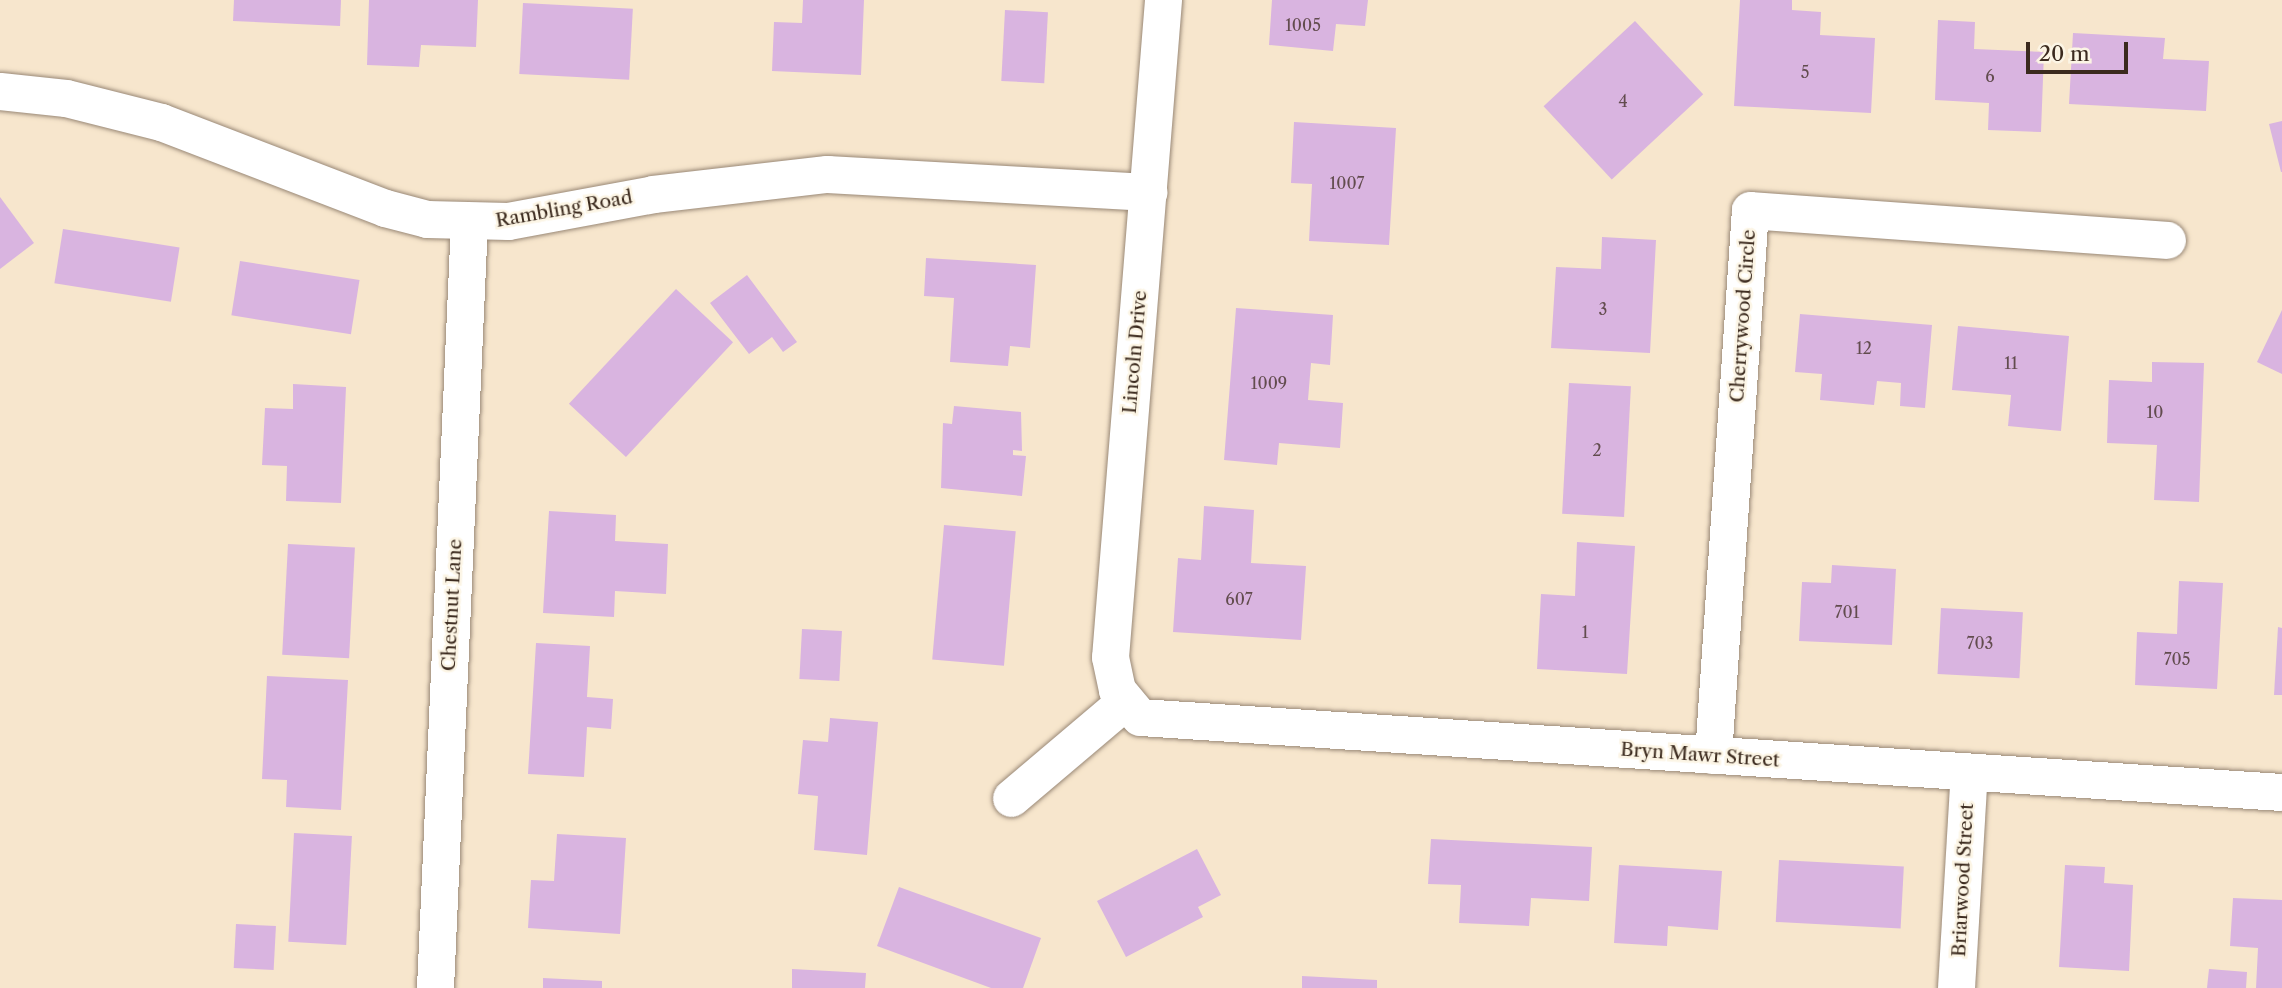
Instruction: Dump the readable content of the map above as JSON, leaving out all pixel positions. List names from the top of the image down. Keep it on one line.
{"streets":{"street":["Rambling Road","Cherrywood Circle","Lincoln Drive","Chestnut Lane","Bryn Mawr Street","Briarwood Street"]},"crossings":[["Rambling Road","Lincoln Drive"],["Rambling Road","Chestnut Lane"],["Cherrywood Circle","Bryn Mawr Street"],["Lincoln Drive","Bryn Mawr Street"],["Bryn Mawr Street","Briarwood Street"]],"house_numbers":["1005","5","6","4","1007","3","12","11","1009","10","2","607","701","1","703","705"],"scale_bar":"20 m"}
